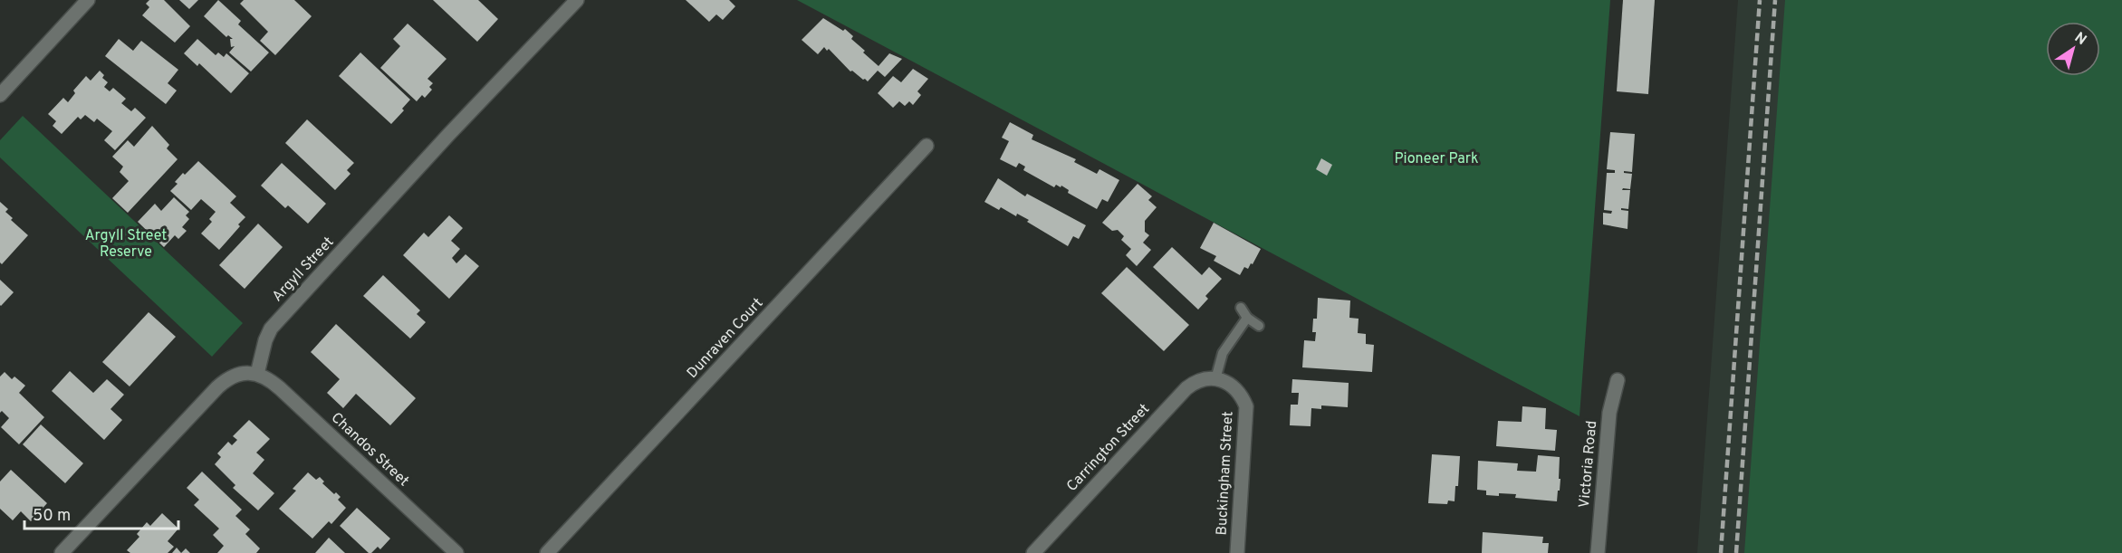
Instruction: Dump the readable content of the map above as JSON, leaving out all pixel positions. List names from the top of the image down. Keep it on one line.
{"streets":{"street":["Argyll Street","Dunraven Court","Carrington Street","Chandos Street","Victoria Road","Buckingham Street"]},"crossings":[["Argyll Street","Chandos Street"],["Carrington Street","Buckingham Street"]],"parks":["Pioneer Park","Argyll Street Reserve"],"scale_bar":"50 m","north":"top right"}
